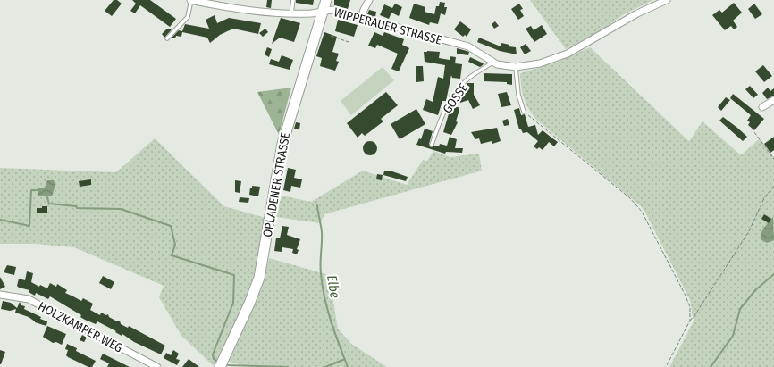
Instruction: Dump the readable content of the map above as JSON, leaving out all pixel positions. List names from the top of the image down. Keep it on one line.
{"streets":{"main road":["OPLADENER STRASSE"],"street":["WIPPERAUER STRASSE","HOLZKAMPER WEG"],"lane":["GOSSE"]},"crossings":[["WIPPERAUER STRASSE","GOSSE"],["WIPPERAUER STRASSE","OPLADENER STRASSE"]],"water":["Elbe"]}
